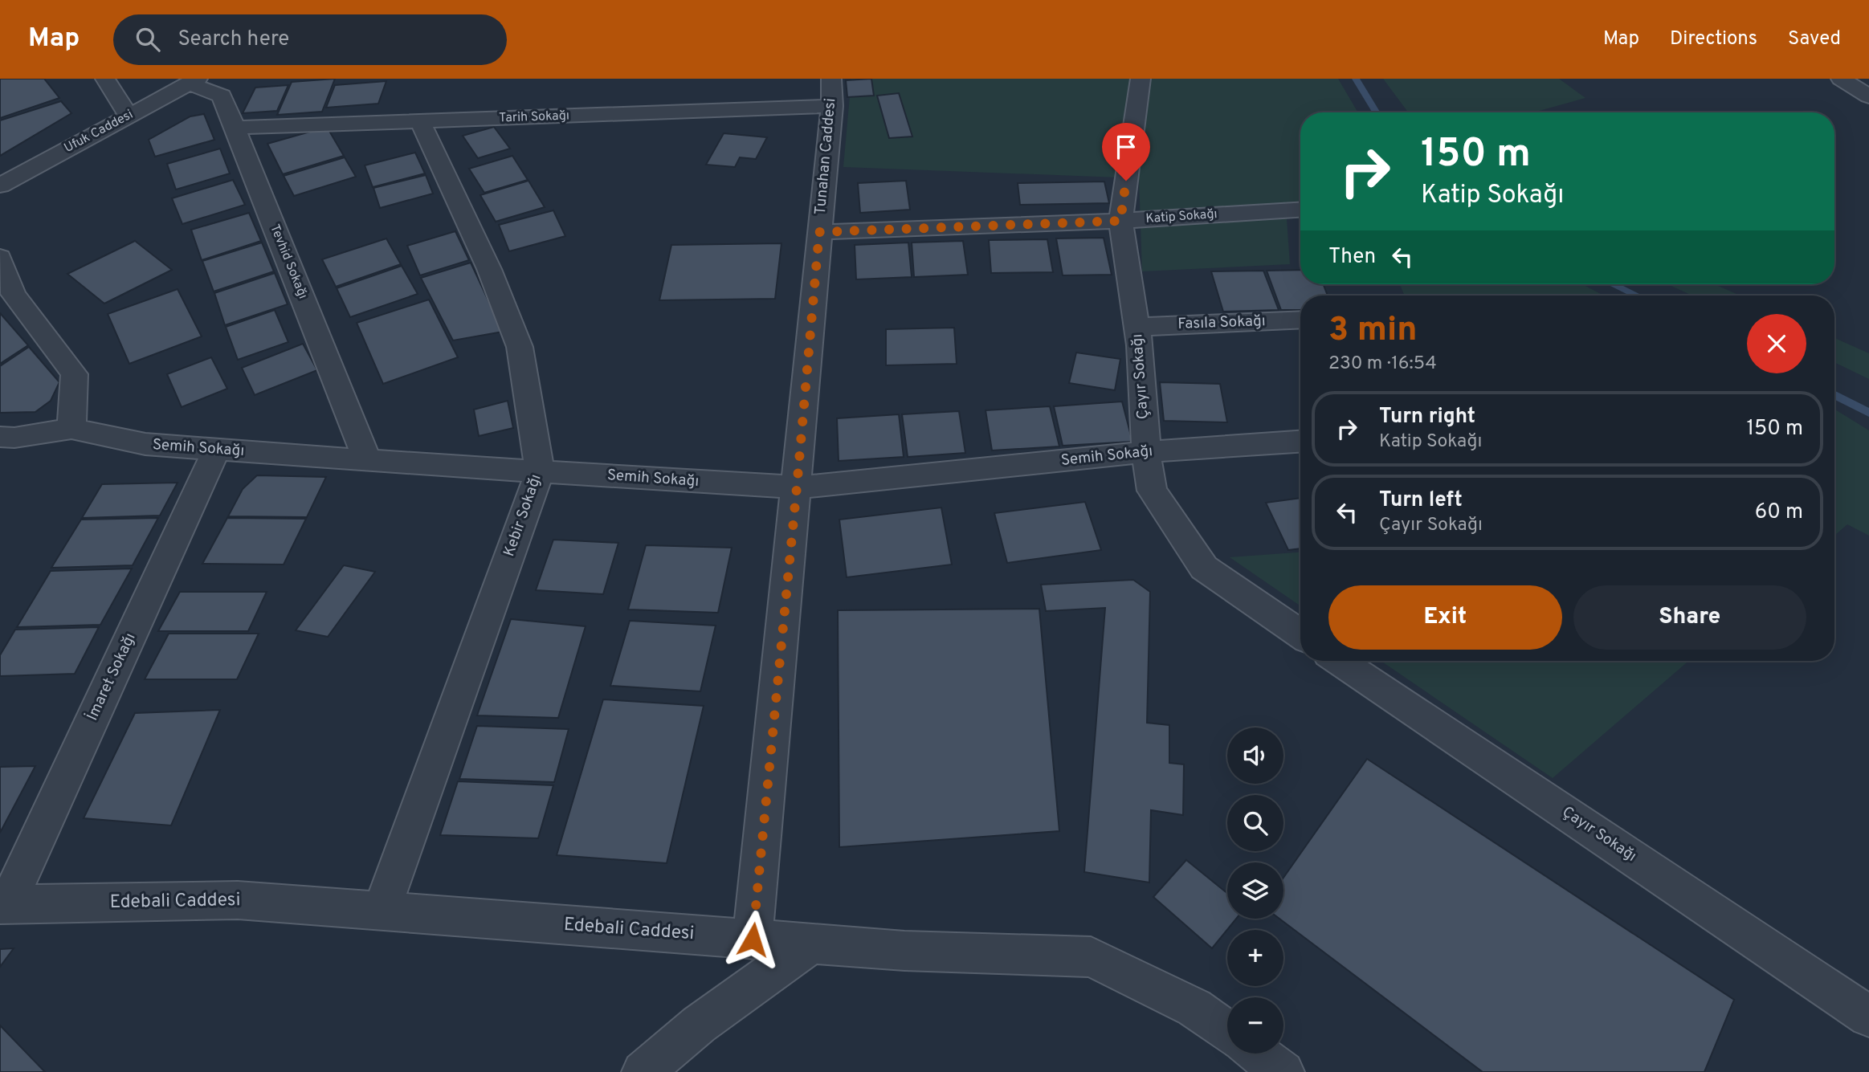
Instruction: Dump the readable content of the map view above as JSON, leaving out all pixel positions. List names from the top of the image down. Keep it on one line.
{"streets":{"street":["Tarih Sokağı","Ufuk Caddesi","Tunahan Caddesi","Katip Sokağı","Tevhid Sokağı","Fasıla Sokağı","Çayır Sokağı","Semih Sokağı","Kebir Sokağı","İmaret Sokağı","Edebali Caddesi"]},"crossings":[["Tarih Sokağı","Tunahan Caddesi"],["Tarih Sokağı","Tevhid Sokağı"],["Tarih Sokağı","Kebir Sokağı"],["Ufuk Caddesi","Tevhid Sokağı"],["Tunahan Caddesi","Katip Sokağı"],["Tunahan Caddesi","Semih Sokağı"],["Tunahan Caddesi","Edebali Caddesi"],["Katip Sokağı","Çayır Sokağı"],["Tevhid Sokağı","Semih Sokağı"],["Fasıla Sokağı","Çayır Sokağı"],["Çayır Sokağı","Semih Sokağı"],["Semih Sokağı","Kebir Sokağı"],["Semih Sokağı","İmaret Sokağı"],["Kebir Sokağı","Edebali Caddesi"],["İmaret Sokağı","Edebali Caddesi"]],"page":{"header":"Map","search":"Search here","nav":["Map","Directions","Saved"],"turn":["150 m","Katip Sokağı"],"then":"Then","heading":["3 min","230 m · 16:54"],"list":[{"name":"Turn right","note":"Katip Sokağı","value":"150 m"},{"name":"Turn left","note":"Çayır Sokağı","value":"60 m"}],"buttons":["Exit","Share"],"map_buttons":["+","−"]}}
